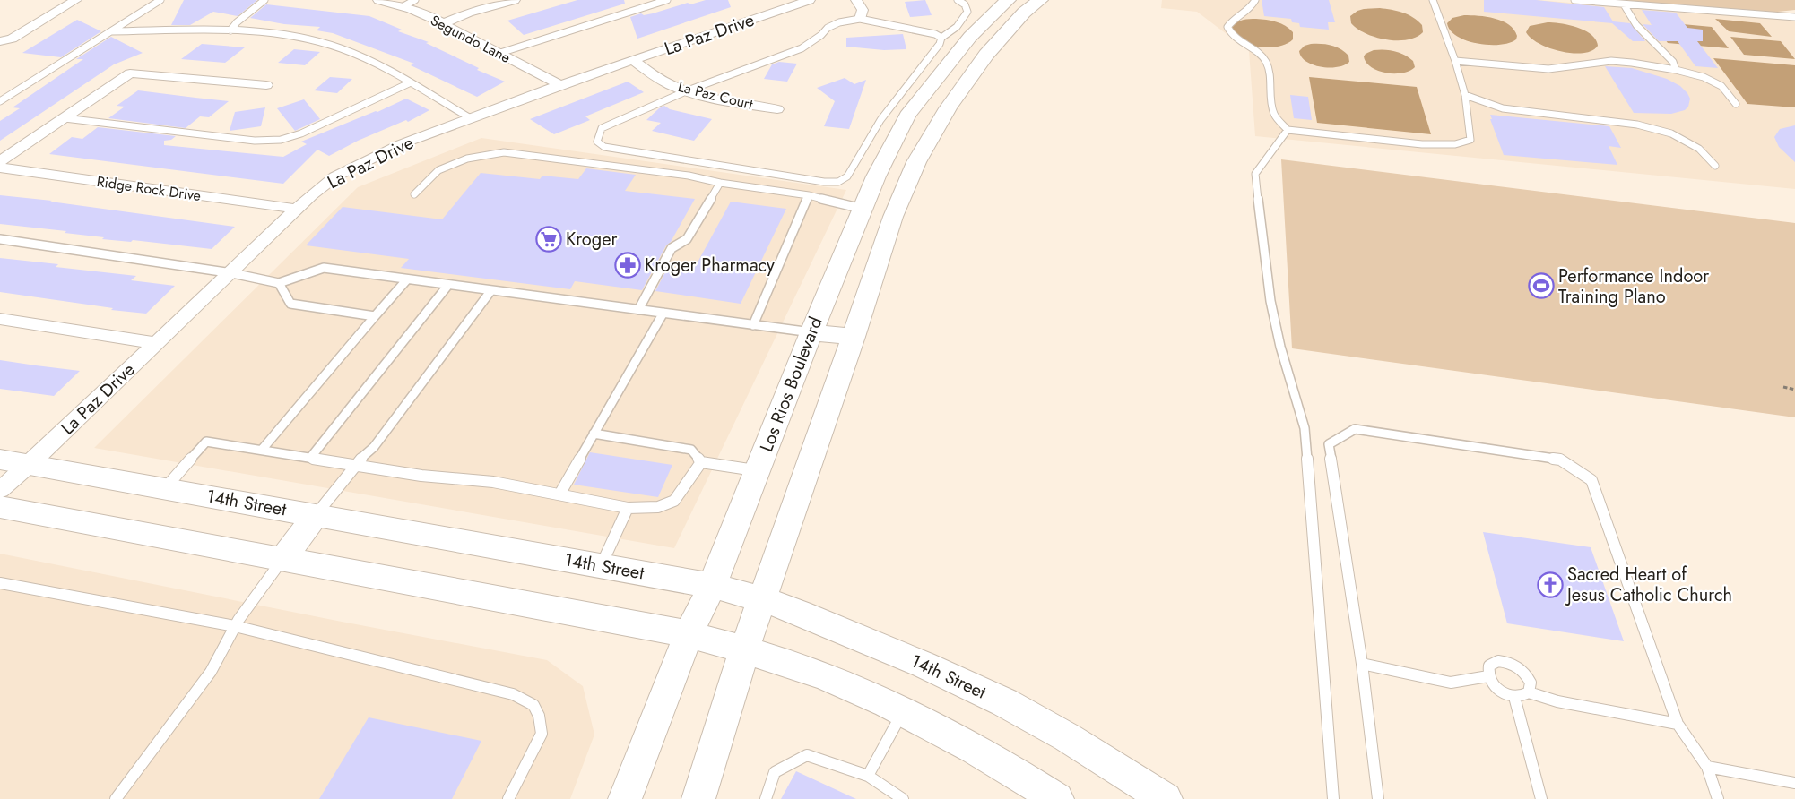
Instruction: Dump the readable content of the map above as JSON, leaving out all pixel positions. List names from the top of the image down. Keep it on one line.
{"streets":{"main road":["Los Rios Boulevard","14th Street"],"street":["La Paz Drive","Segundo Lane","La Paz Court","Ridge Rock Drive"]},"crossings":[["La Paz Drive","Segundo Lane"],["La Paz Drive","La Paz Court"],["La Paz Drive","Ridge Rock Drive"],["La Paz Drive","14th Street"],["Los Rios Boulevard","14th Street"]],"places":{"supermarket":["Kroger"],"pharmacy":["Kroger Pharmacy"],"sports":["Performance Indoor Training Plano"],"church":["Sacred Heart of Jesus Catholic Church"]}}
